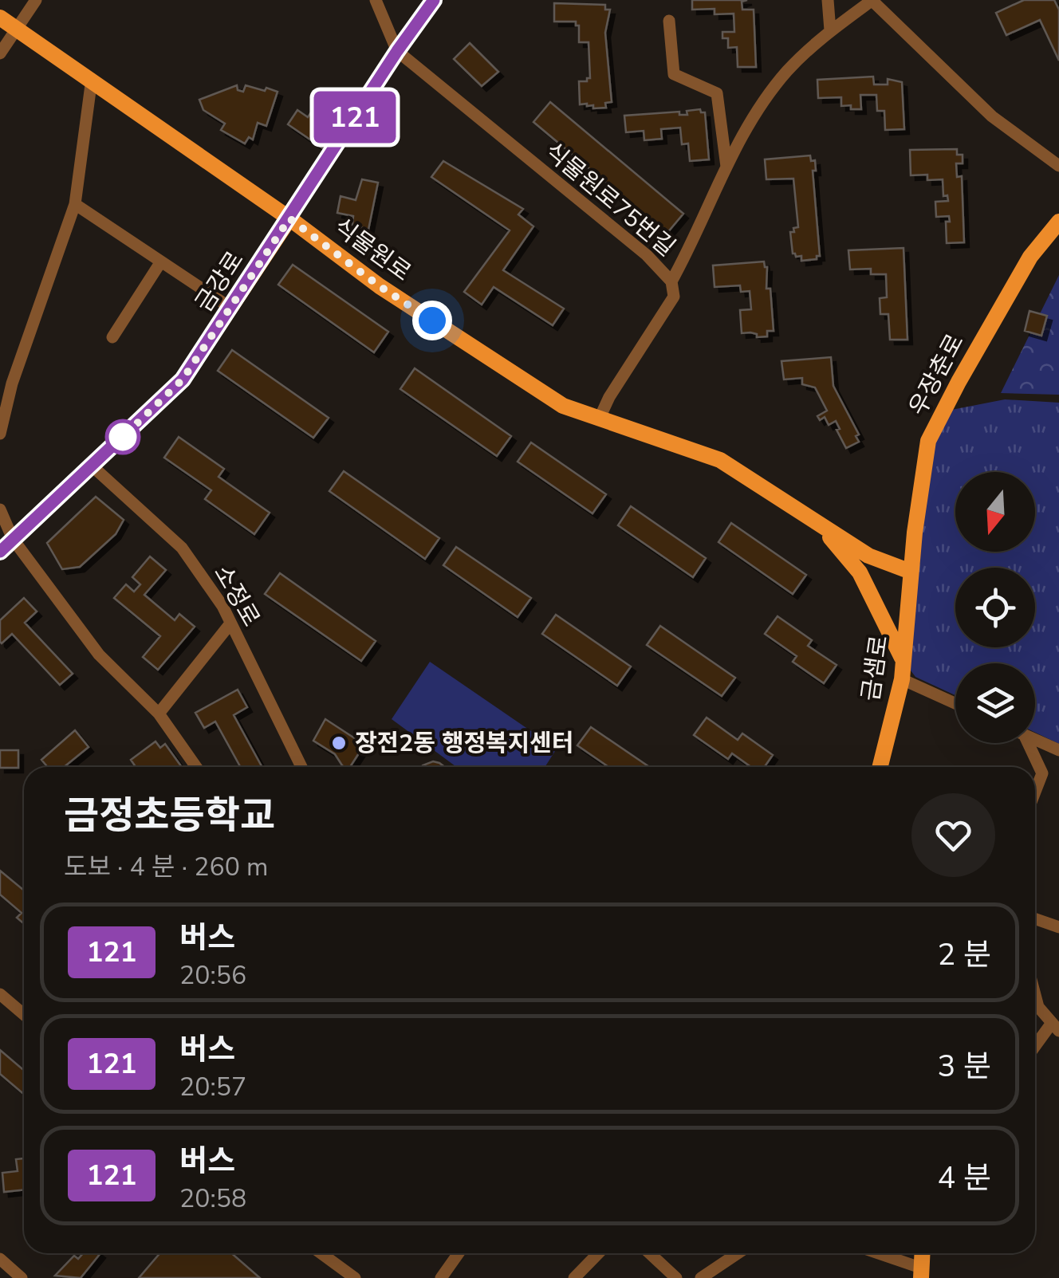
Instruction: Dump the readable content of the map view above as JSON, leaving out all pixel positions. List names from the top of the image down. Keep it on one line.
{"streets":{"main road":["식물원로","금강로","우장춘로","금샘로"],"street":["식물원로75번길","소정로"]},"crossings":[["식물원로75번길","식물원로"],["식물원로75번길","금강로"],["식물원로","금강로"],["식물원로","우장춘로"],["식물원로","금샘로"],["금강로","소정로"],["우장춘로","금샘로"]],"places":["장전2동 행정복지센터"],"lines":["bus line 121"],"north":"bottom","page":{"on_map":"121","heading":["금정초등학교","도보 · 4 분 · 260 m"],"list":[{"mark":"121","name":"버스","note":"20:56","value":"2 분"},{"mark":"121","name":"버스","note":"20:57","value":"3 분"},{"mark":"121","name":"버스","note":"20:58","value":"4 분"}]}}
